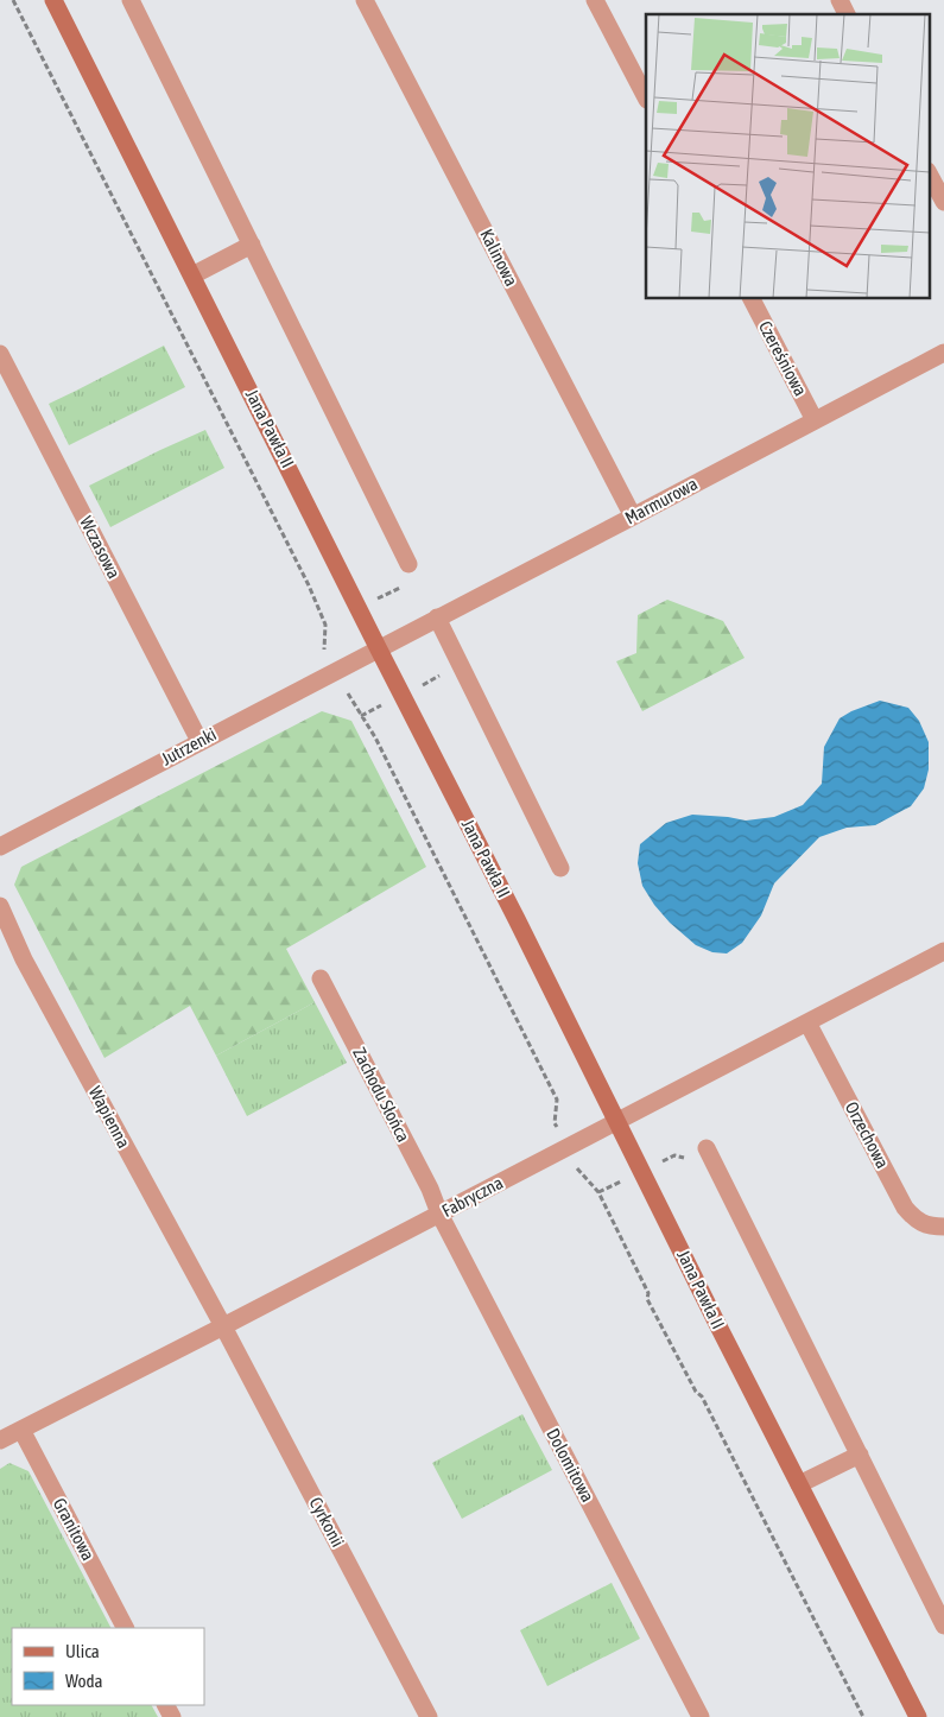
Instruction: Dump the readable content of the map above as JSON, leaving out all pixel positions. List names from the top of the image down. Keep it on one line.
{"streets":{"street":["Kalinowa","Czereśniowa","Jana Pawła II","Marmurowa","Wczasowa","Jutrzenki","Zachodu Słońca","Wapienna","Orzechowa","Fabryczna","Dolomitowa","Cyrkonii","Granitowa"]},"crossings":[["Kalinowa","Marmurowa"],["Czereśniowa","Marmurowa"],["Jana Pawła II","Marmurowa"],["Jana Pawła II","Jutrzenki"],["Jana Pawła II","Fabryczna"],["Marmurowa","Jutrzenki"],["Wczasowa","Jutrzenki"],["Zachodu Słońca","Fabryczna"],["Zachodu Słońca","Dolomitowa"],["Wapienna","Fabryczna"],["Wapienna","Cyrkonii"],["Orzechowa","Fabryczna"],["Fabryczna","Dolomitowa"],["Fabryczna","Cyrkonii"],["Fabryczna","Granitowa"]],"legend":["Ulica","Woda"]}
